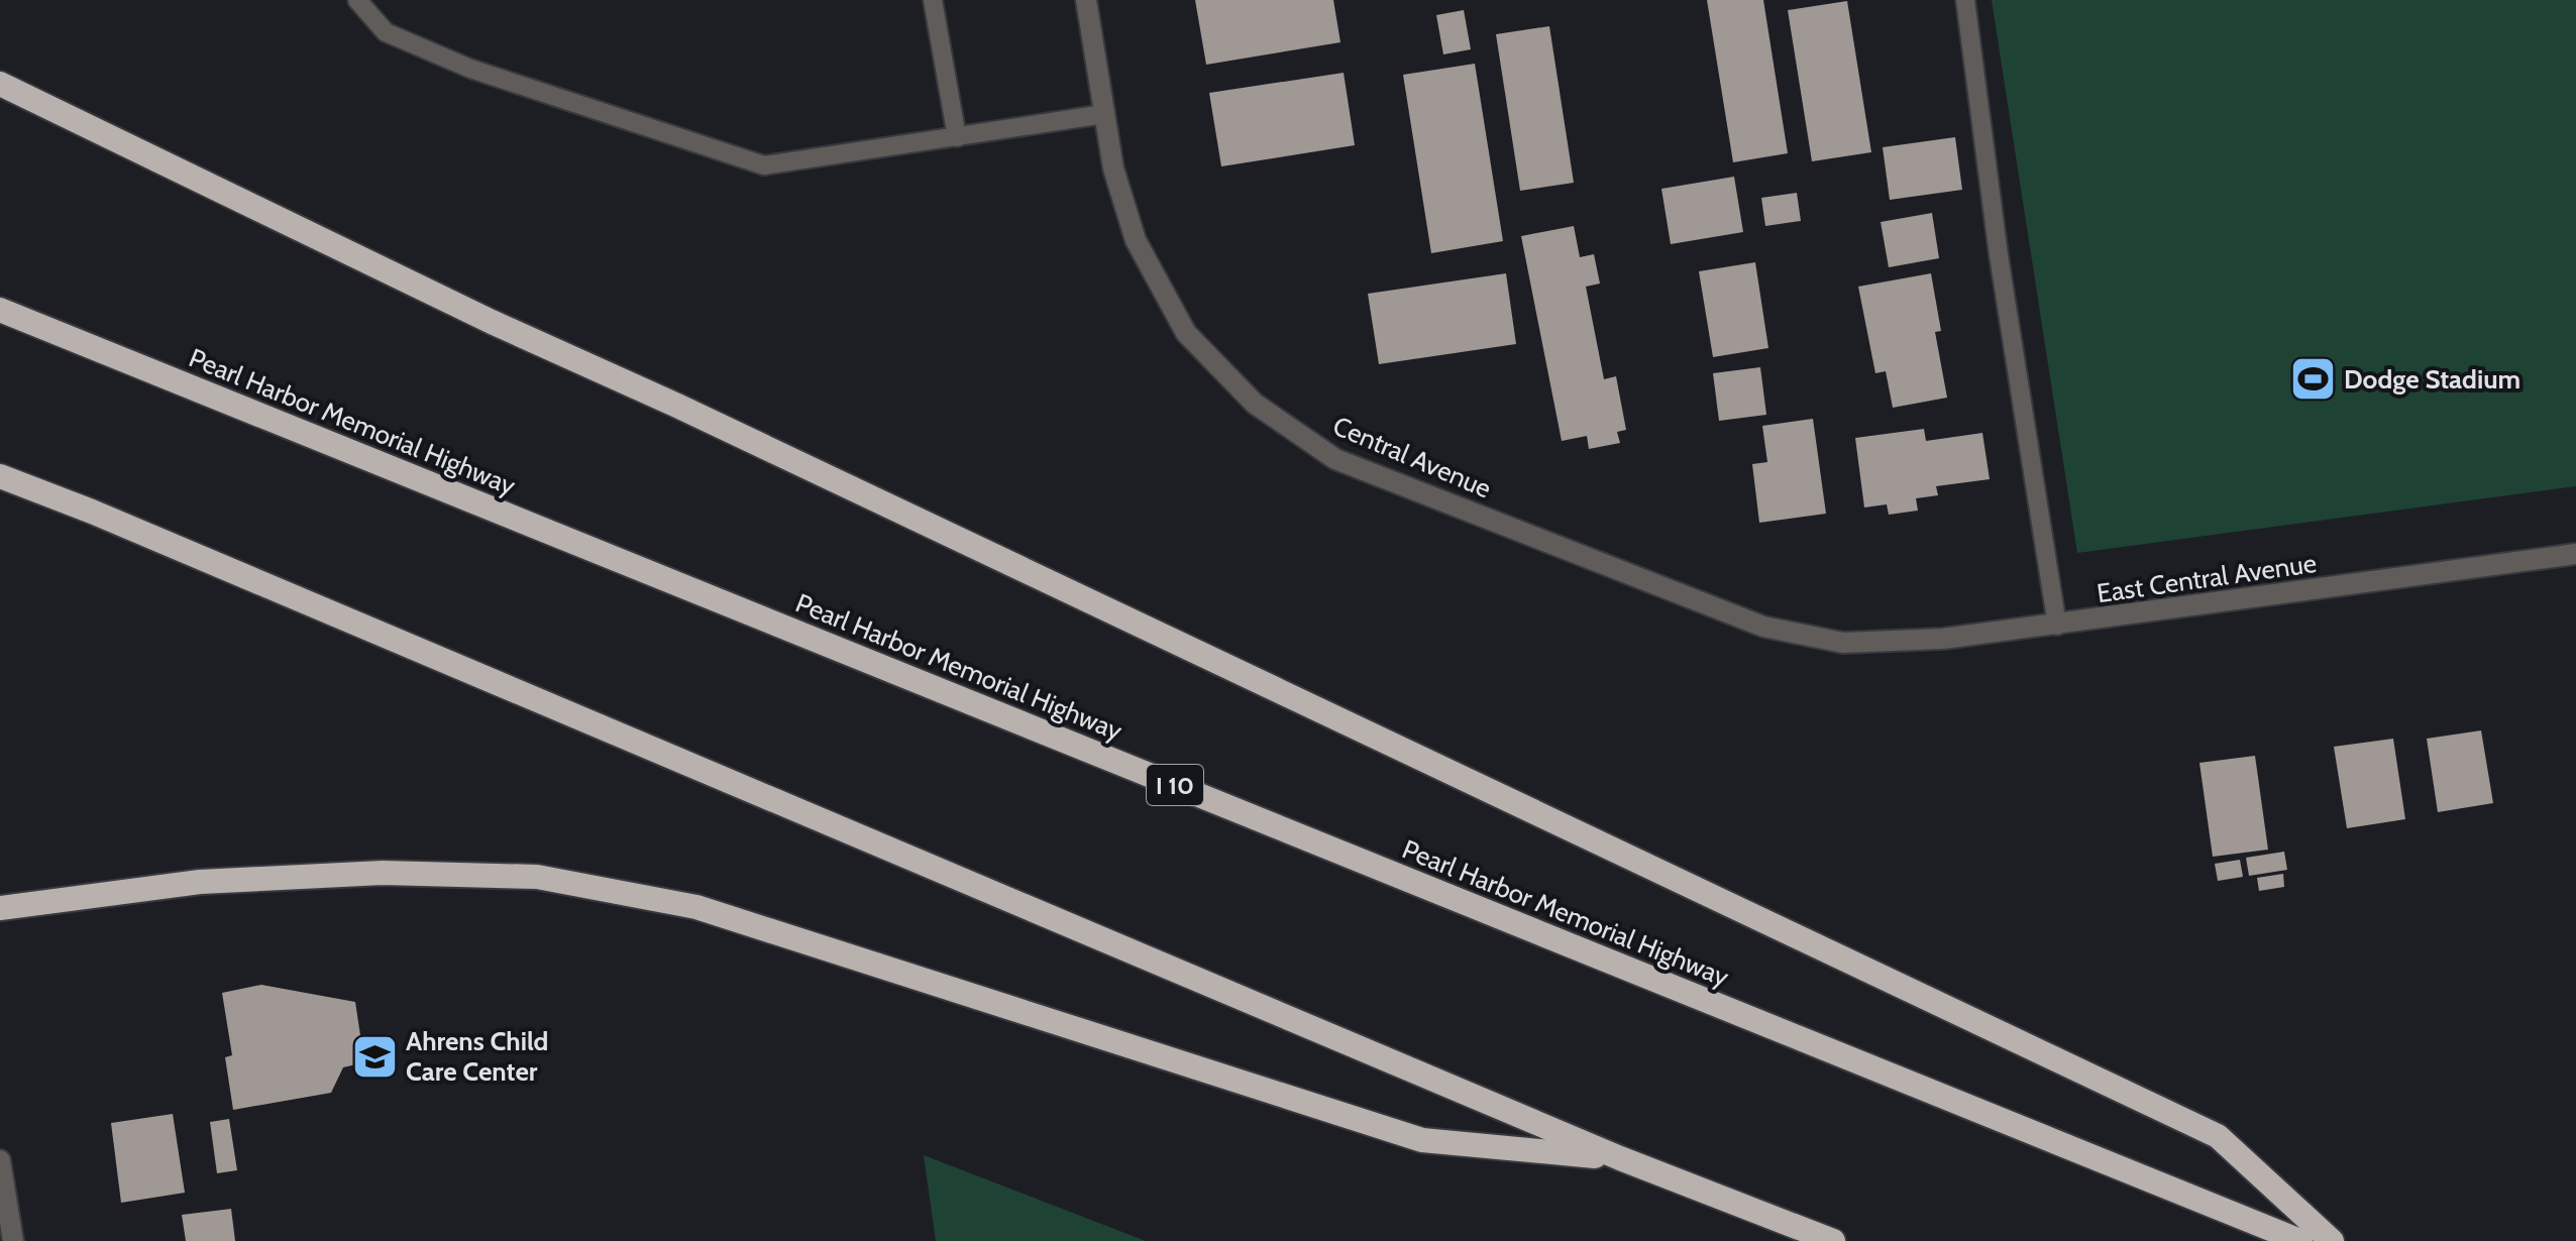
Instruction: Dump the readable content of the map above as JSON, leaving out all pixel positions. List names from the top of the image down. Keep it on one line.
{"streets":{"highway":["Pearl Harbor Memorial Highway","I 10"],"street":["Central Avenue","East Central Avenue"]},"crossings":[["Central Avenue","East Central Avenue"]],"places":{"sports":["Dodge Stadium"],"school or university":["Ahrens Child Care Center"]}}
